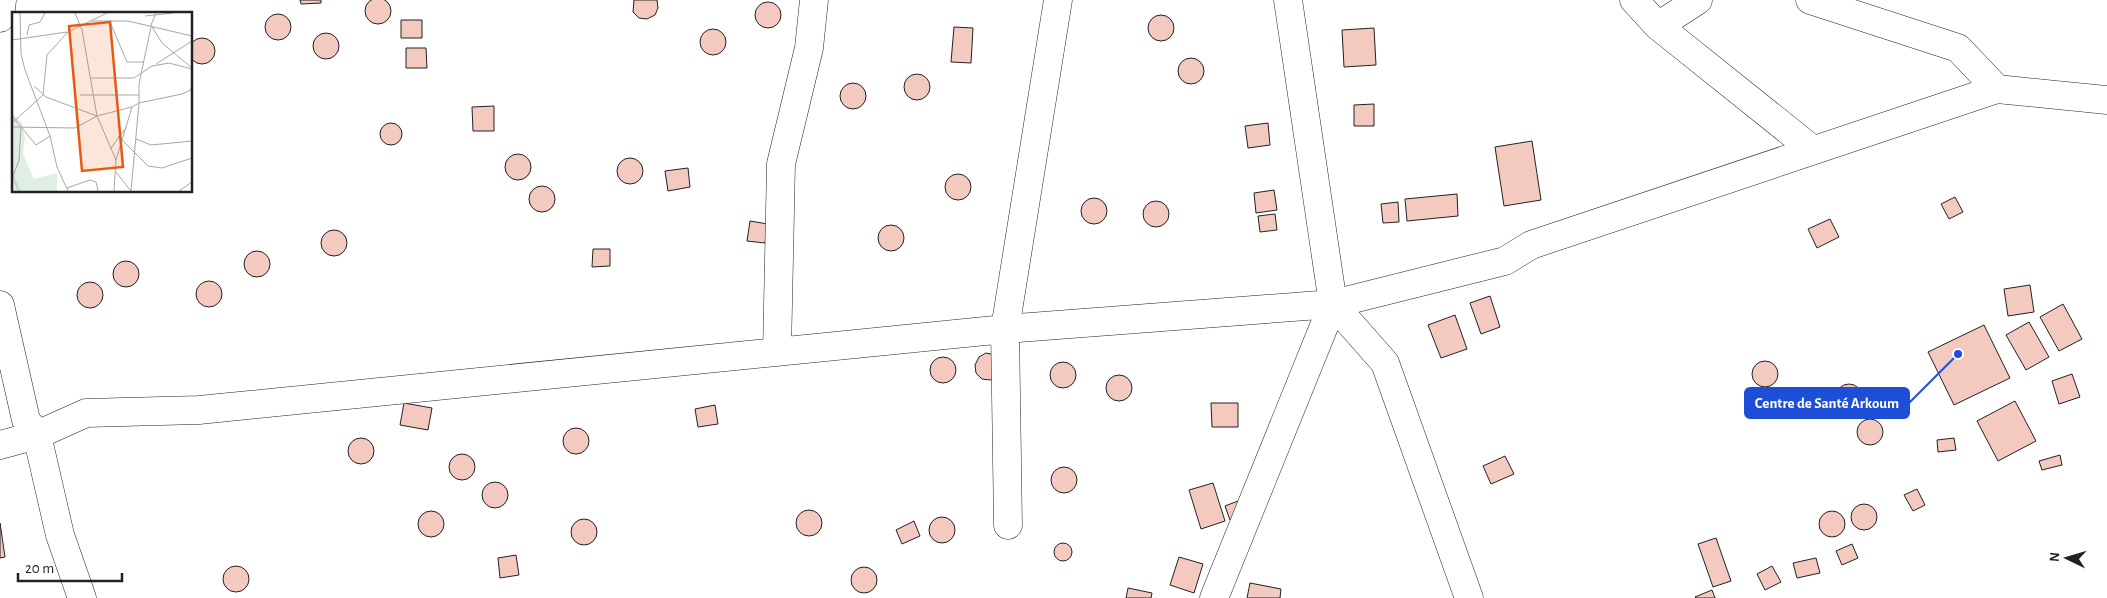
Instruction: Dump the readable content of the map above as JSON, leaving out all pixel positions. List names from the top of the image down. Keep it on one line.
{"places":["Centre de Santé Arkoum"],"scale_bar":"20 m","north":"left"}
